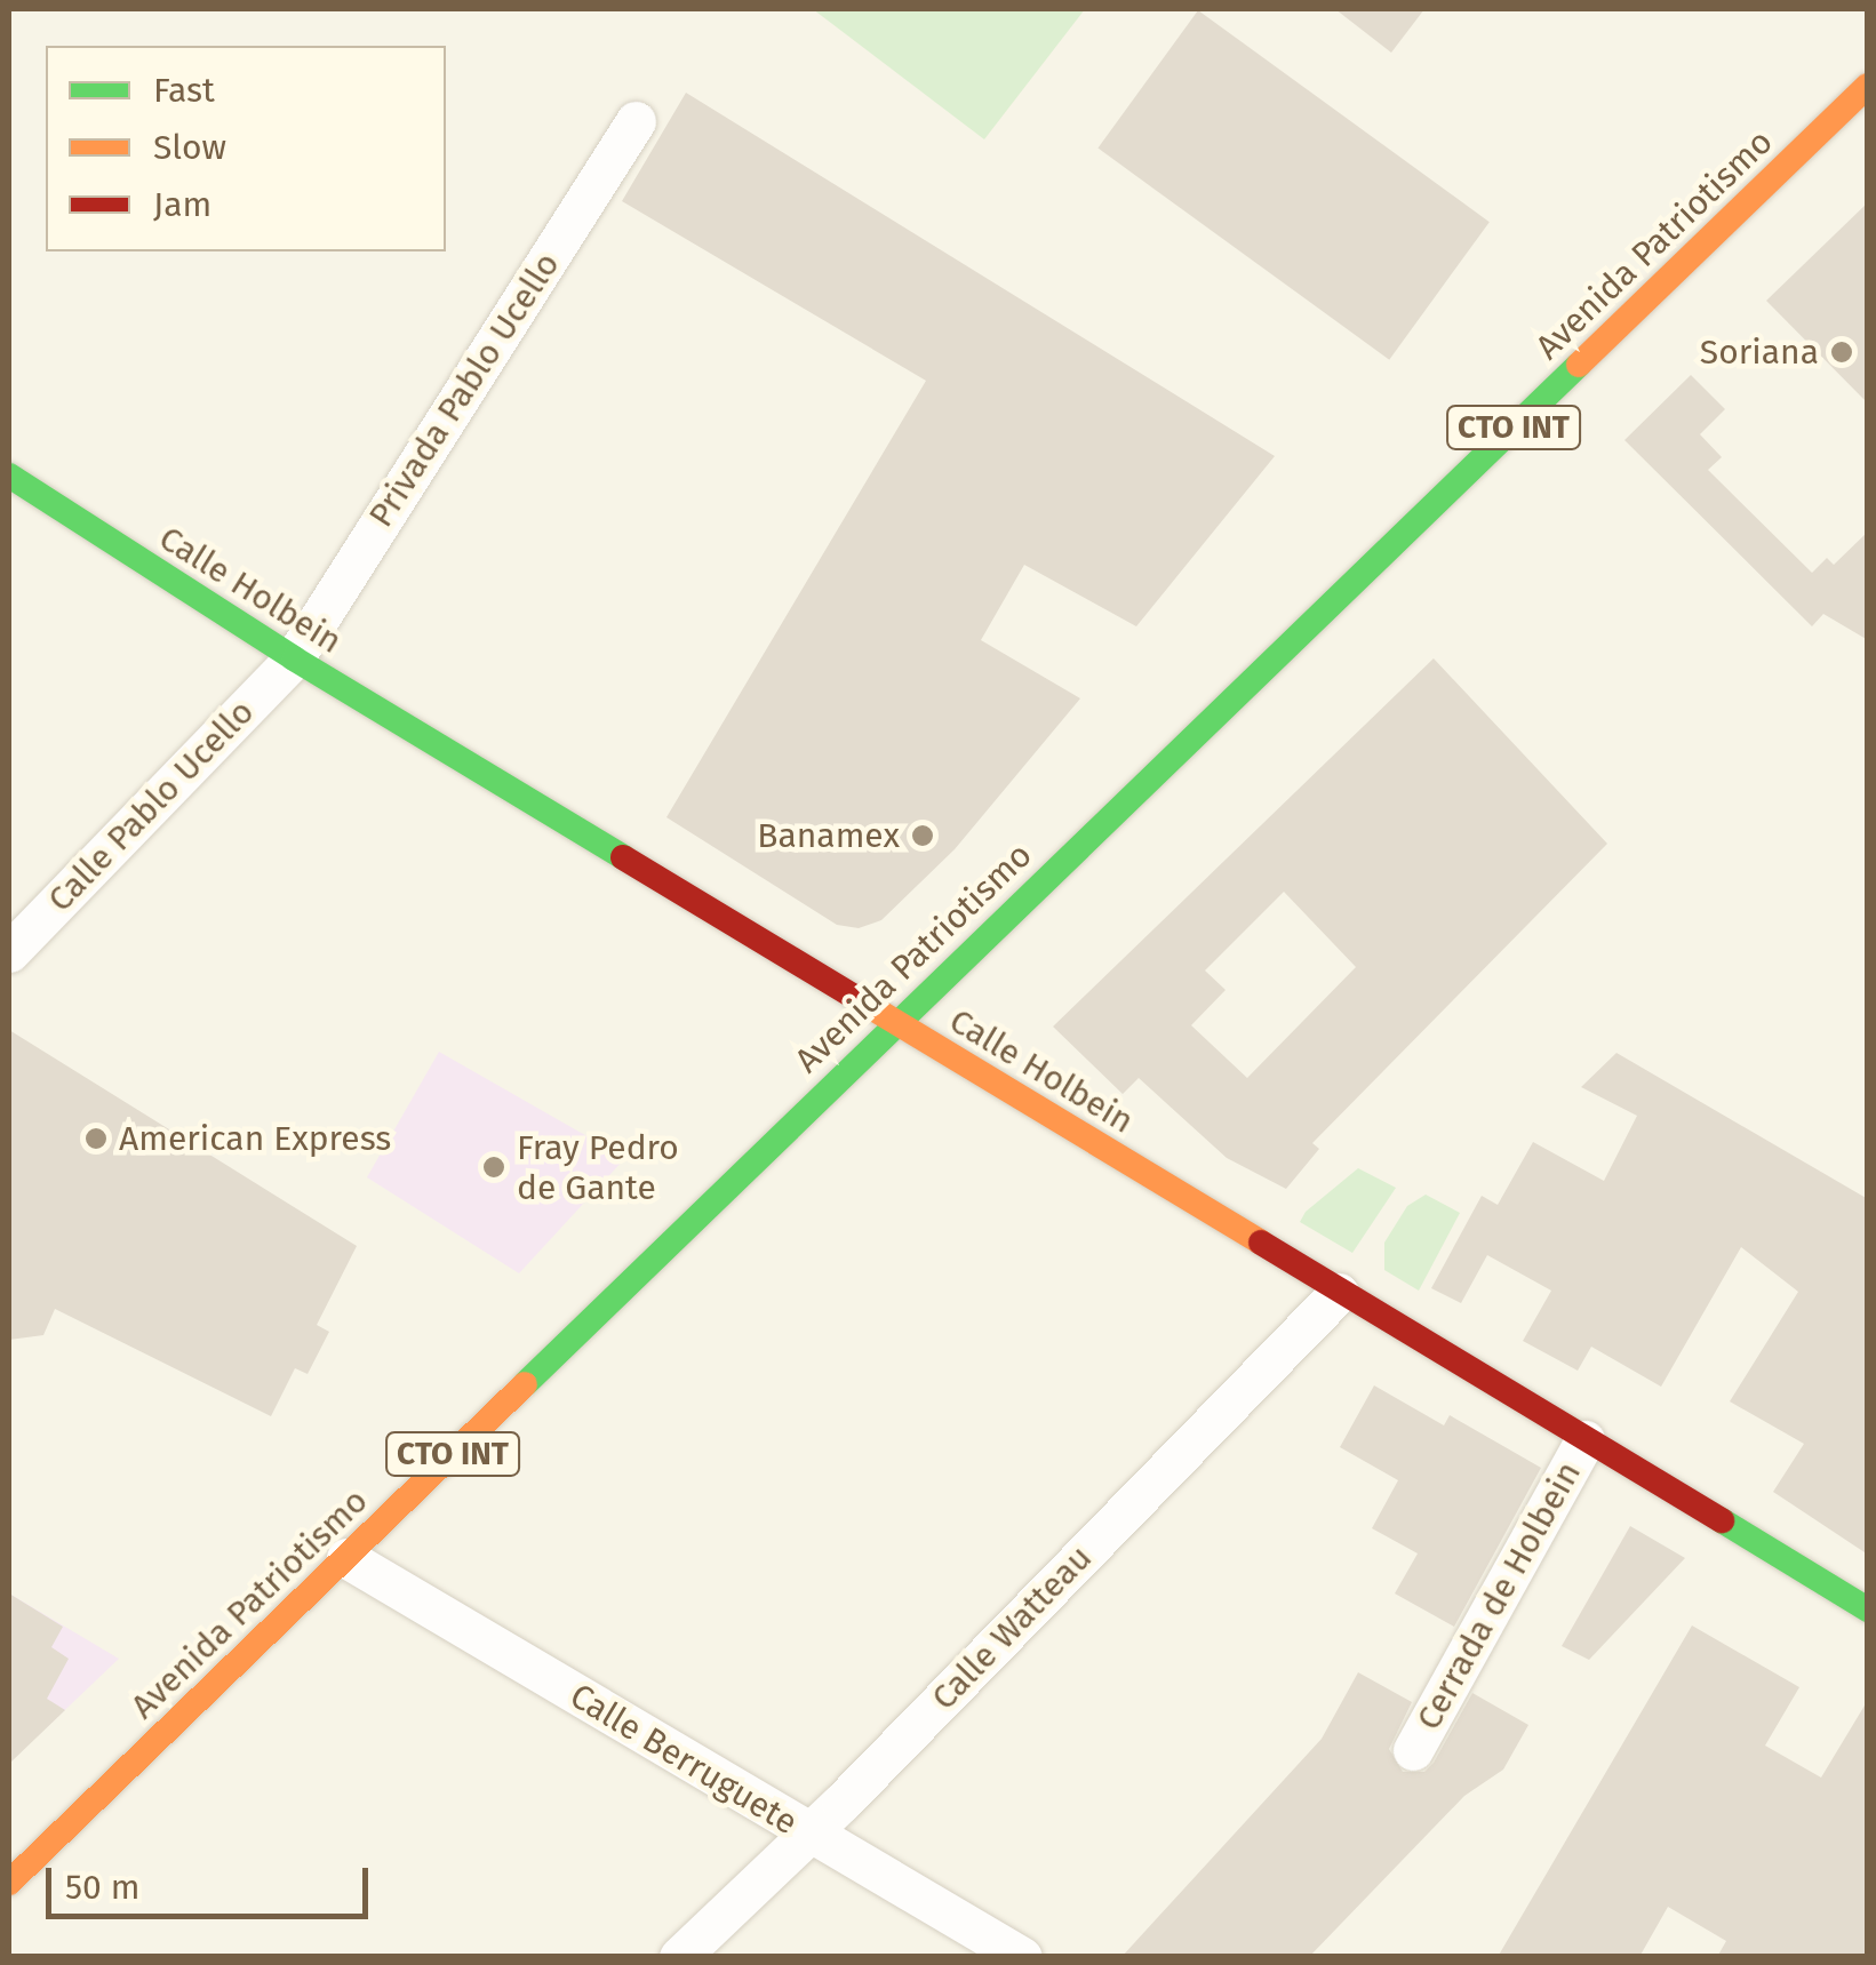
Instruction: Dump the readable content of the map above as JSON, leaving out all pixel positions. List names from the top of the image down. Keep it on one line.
{"streets":{"main road":["Avenida Patriotismo","CTO INT","Calle Holbein"],"street":["Privada Pablo Ucello","Calle Pablo Ucello","Cerrada de Holbein","Calle Watteau","Calle Berruguete"]},"crossings":[["Avenida Patriotismo","Calle Holbein"],["Avenida Patriotismo","Calle Berruguete"],["Privada Pablo Ucello","Calle Holbein"],["Privada Pablo Ucello","Calle Pablo Ucello"],["Calle Holbein","Calle Pablo Ucello"],["Calle Holbein","Cerrada de Holbein"],["Calle Holbein","Calle Watteau"],["Calle Watteau","Calle Berruguete"]],"places":["Soriana","Banamex","American Express","Fray Pedro de Gante"],"legend":["Fast","Slow","Jam"],"scale_bar":"50 m"}
